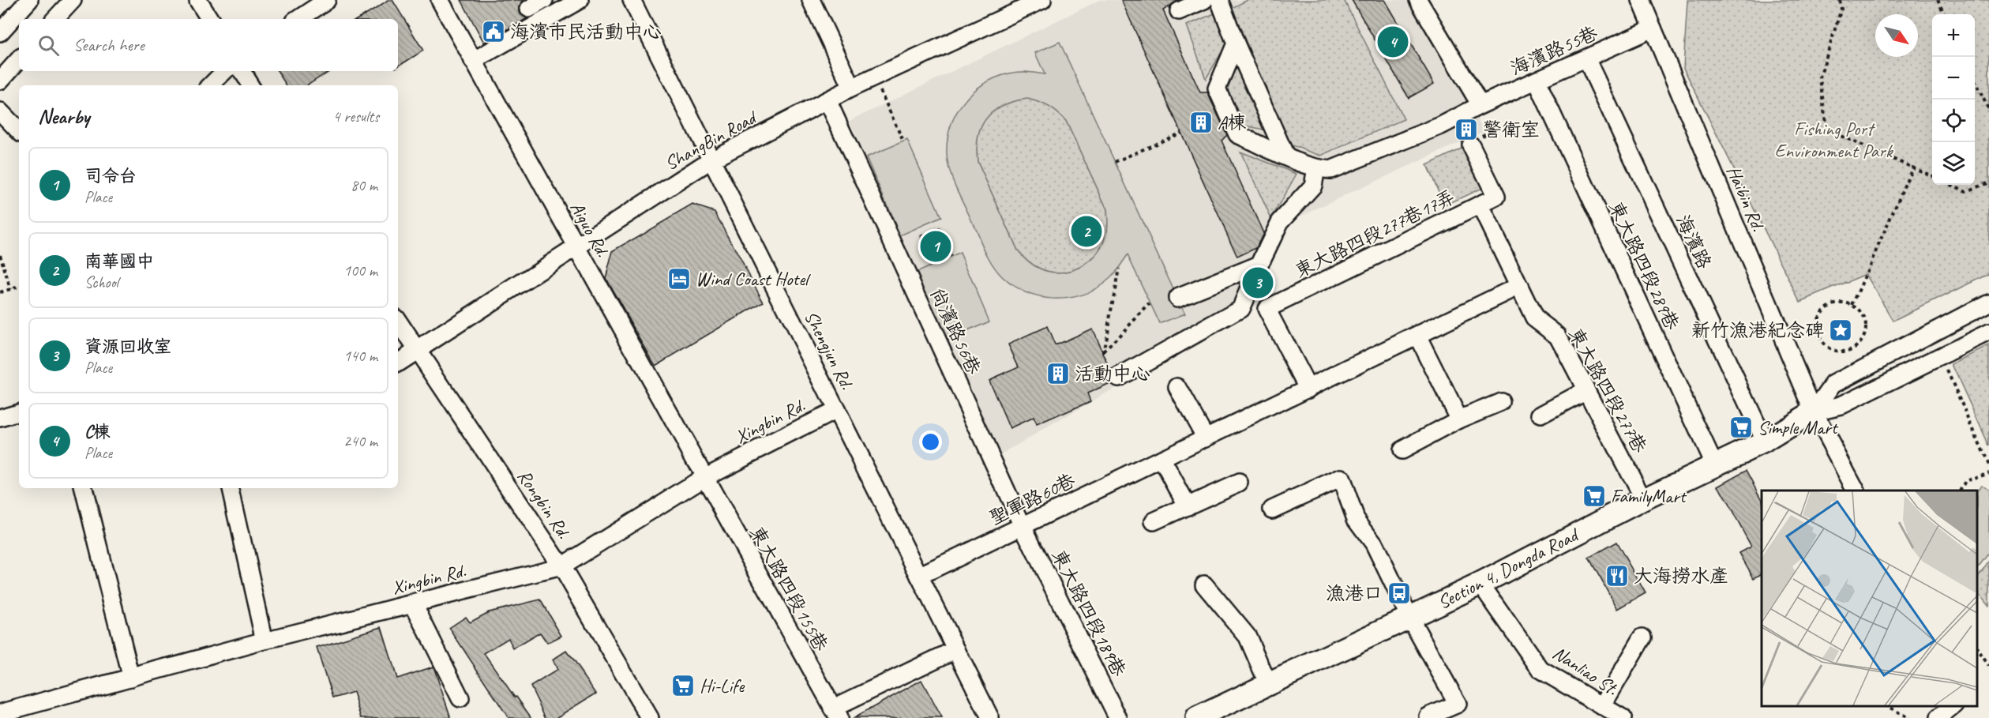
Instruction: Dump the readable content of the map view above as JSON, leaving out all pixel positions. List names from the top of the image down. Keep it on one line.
{"streets":{"main road":["Section 4, Dongda Road"],"street":["海濱路55巷","ShangBin Road","Haibin Rd.","Aiguo Rd.","東大路四段277巷17弄","海濱路","東大路四段289巷","尚濱路56巷","Shengjun Rd.","東大路四段277巷","Xingbin Rd.","聖軍路60巷","Rongbin Rd.","東大路四段155巷","東大路四段189巷","Nanliao St."]},"crossings":[["海濱路55巷","Haibin Rd."],["海濱路55巷","海濱路"],["海濱路55巷","東大路四段289巷"],["ShangBin Road","Aiguo Rd."],["ShangBin Road","尚濱路56巷"],["ShangBin Road","Shengjun Rd."],["ShangBin Road","Rongbin Rd."],["Haibin Rd.","Section 4, Dongda Road"],["Aiguo Rd.","Xingbin Rd."],["Aiguo Rd.","東大路四段155巷"],["東大路四段277巷17弄","東大路四段277巷"],["東大路四段277巷17弄","聖軍路60巷"],["海濱路","Section 4, Dongda Road"],["東大路四段289巷","Section 4, Dongda Road"],["尚濱路56巷","聖軍路60巷"],["尚濱路56巷","東大路四段189巷"],["Shengjun Rd.","Xingbin Rd."],["Shengjun Rd.","聖軍路60巷"],["東大路四段277巷","聖軍路60巷"],["東大路四段277巷","Section 4, Dongda Road"],["Xingbin Rd.","Rongbin Rd."],["Xingbin Rd.","東大路四段155巷"],["聖軍路60巷","東大路四段189巷"],["Section 4, Dongda Road","Nanliao St."]],"parks":["Fishing Port Environment Park"],"places":{"public building":["海濱市民活動中心"],"building":["A棟","警衛室","活動中心"],"hotel":["Wind Coast Hotel"],"place":["新竹漁港紀念碑"],"supermarket":["Simple Mart","FamilyMart","Hi-Life"],"restaurant":["大海撈水產"],"bus stop":["漁港口"]},"north":"bottom right","page":{"map_buttons":["+","−"],"search":"Search here","pins":["4","2","1","3"],"heading":["Nearby","4 results"],"list":[{"mark":"1","name":"司令台","note":"Place","value":"80 m"},{"mark":"2","name":"南華國中","note":"School","value":"100 m"},{"mark":"3","name":"資源回收室","note":"Place","value":"140 m"},{"mark":"4","name":"C棟","note":"Place","value":"240 m"}]}}
